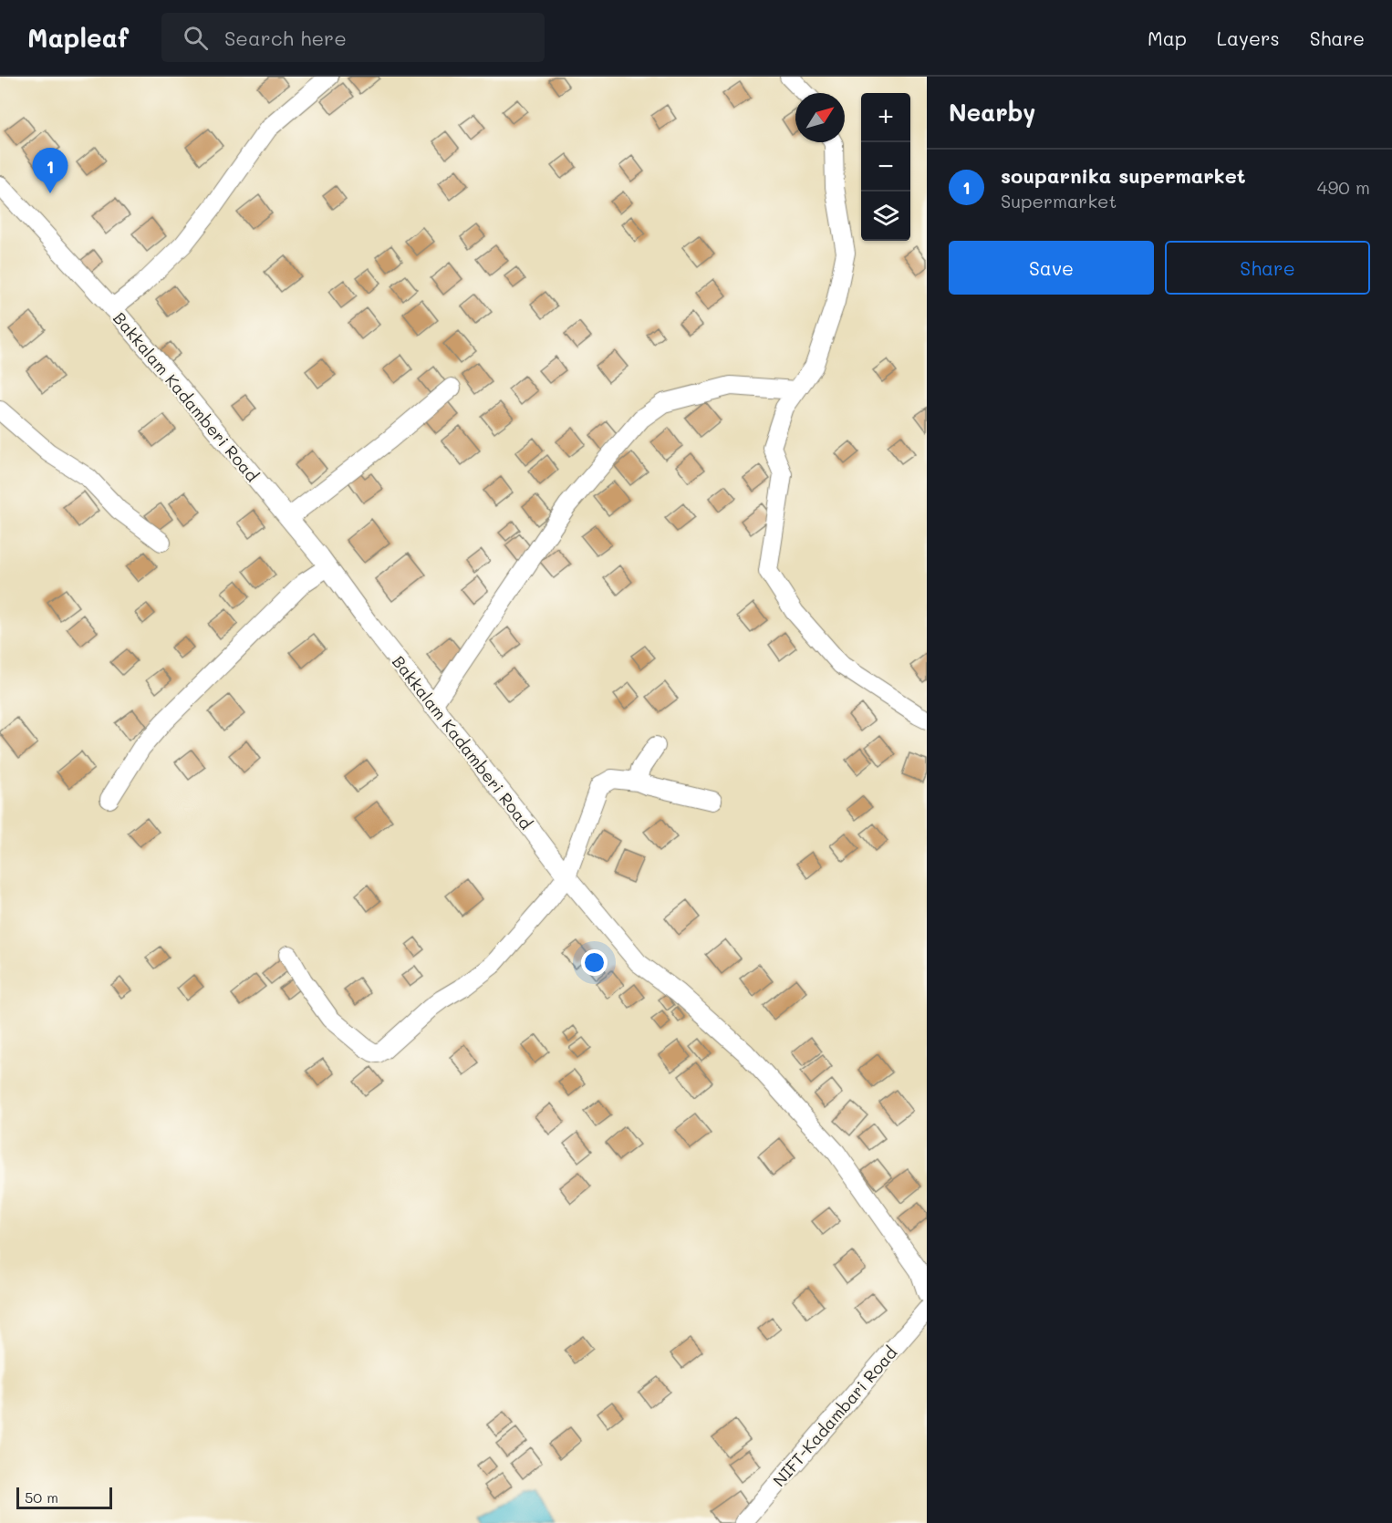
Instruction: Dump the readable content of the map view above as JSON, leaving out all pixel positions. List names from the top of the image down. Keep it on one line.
{"streets":{"street":["Bakkalam Kadamberi Road","NIFT-Kadambari Road"]},"scale_bar":"50 m","north":"top right","page":{"header":"Mapleaf","search":"Search here","nav":["Map","Layers","Share"],"heading":"Nearby","map_buttons":["+","−"],"pins":"1","list":[{"mark":"1","name":"souparnika supermarket","note":"Supermarket","value":"490 m"}],"buttons":["Save","Share"],"scale":"50 m"}}
